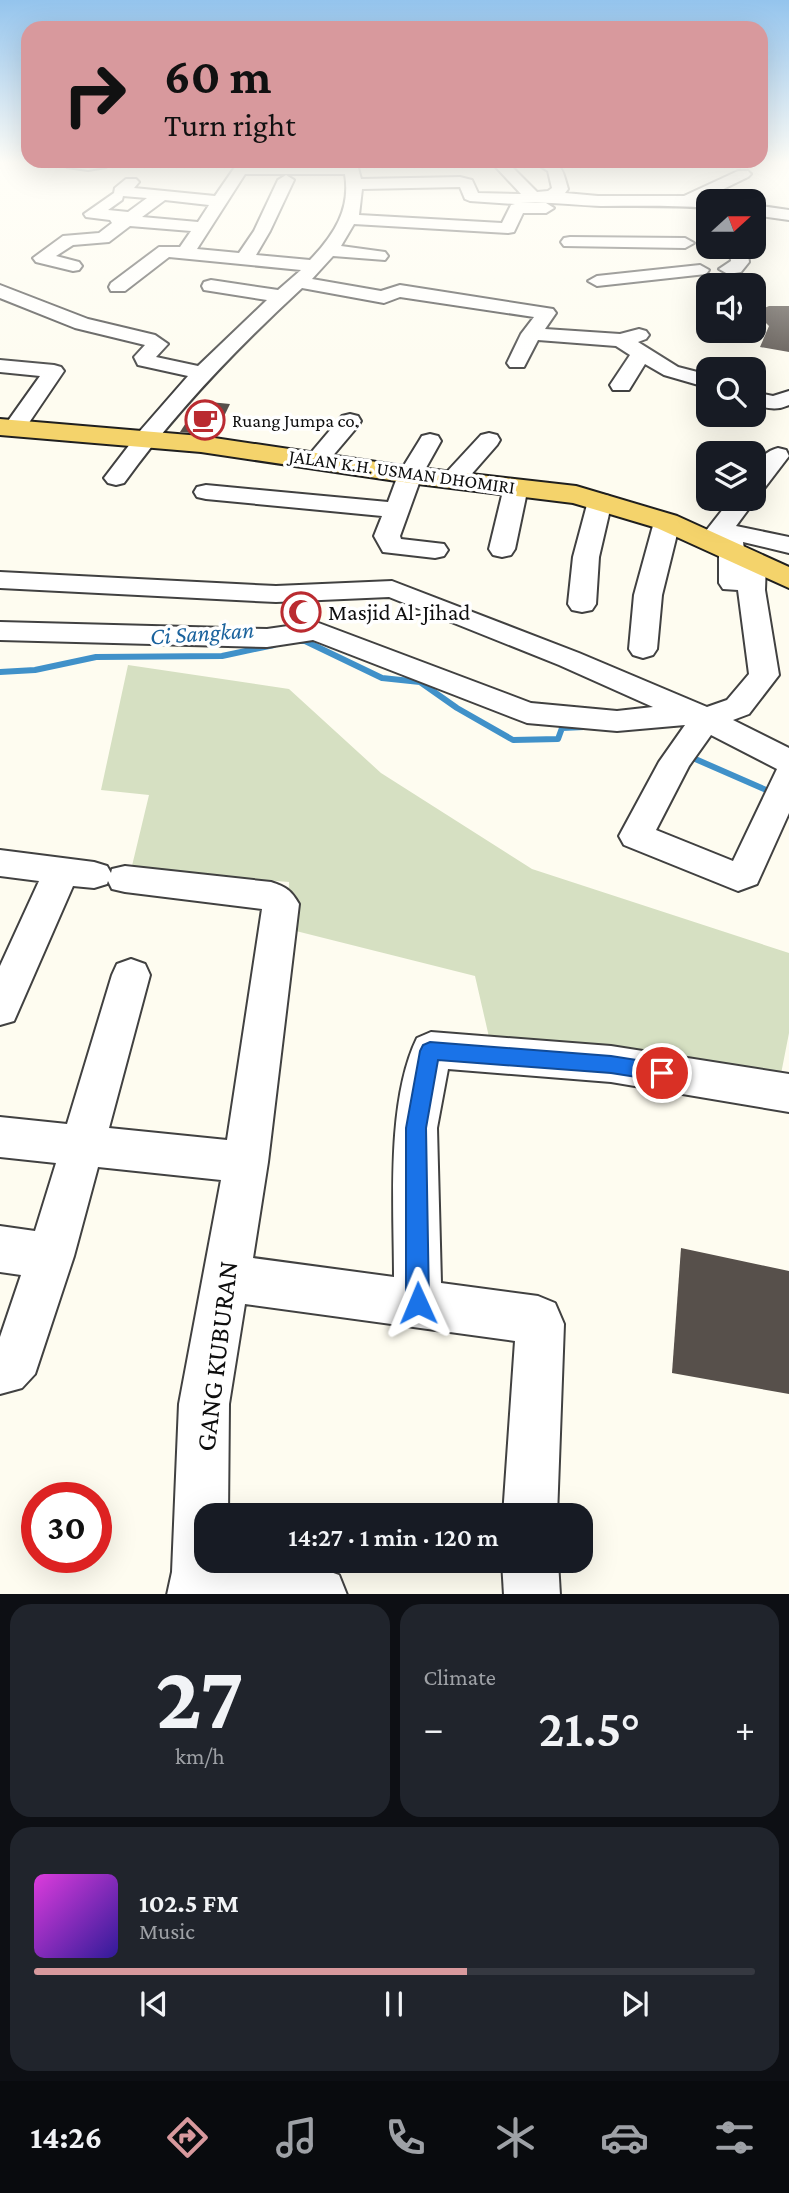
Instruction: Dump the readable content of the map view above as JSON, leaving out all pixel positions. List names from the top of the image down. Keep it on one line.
{"streets":{"main road":["JALAN K.H. USMAN DHOMIRI"],"street":["GANG KUBURAN"]},"water":["Ci Sangkan"],"places":{"cafe":["Ruang Jumpa co."],"mosque":["Masjid Al-Jihad"]},"north":"right","page":{"turn":["60 m","Turn right"],"limit":"30","trip":"14:27 · 1 min · 120 m","tile":[["27","km/h"],"Climate"],"heat":["−","21.5°","+"],"song":["102.5 FM","Music"],"tabs":"14:26"}}
